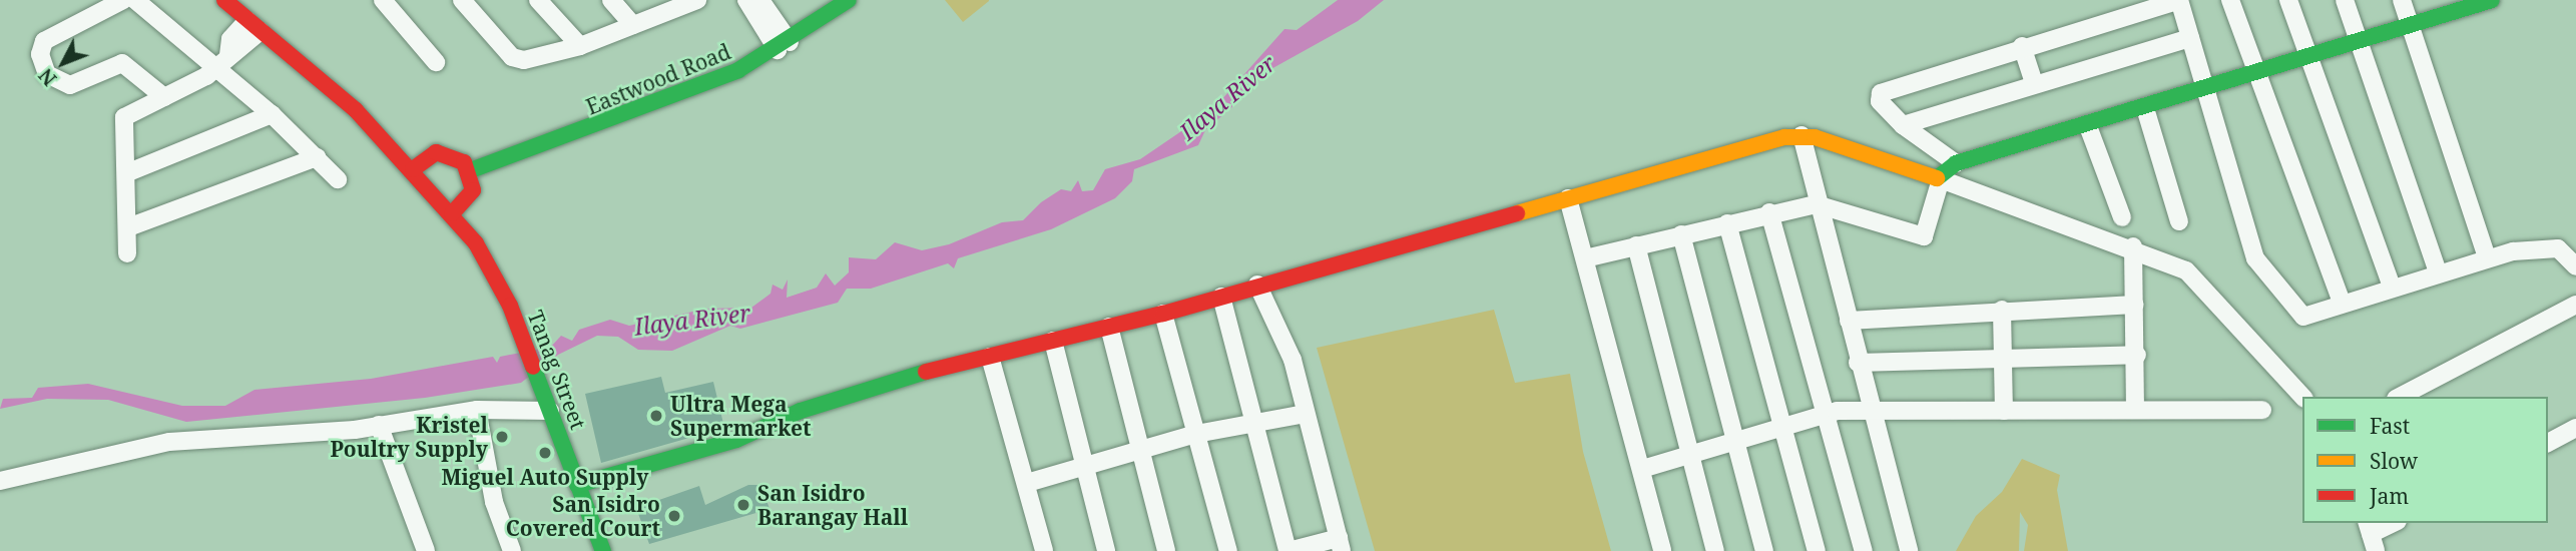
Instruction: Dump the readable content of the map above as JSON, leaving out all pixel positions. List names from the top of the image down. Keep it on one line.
{"streets":{"street":["Eastwood Road","Tanag Street"]},"water":["Ilaya River"],"places":["Ultra Mega Supermarket","Kristel Poultry Supply","Miguel Auto Supply","San Isidro Barangay Hall","San Isidro Covered Court"],"legend":["Fast","Slow","Jam"],"north":"bottom left"}
